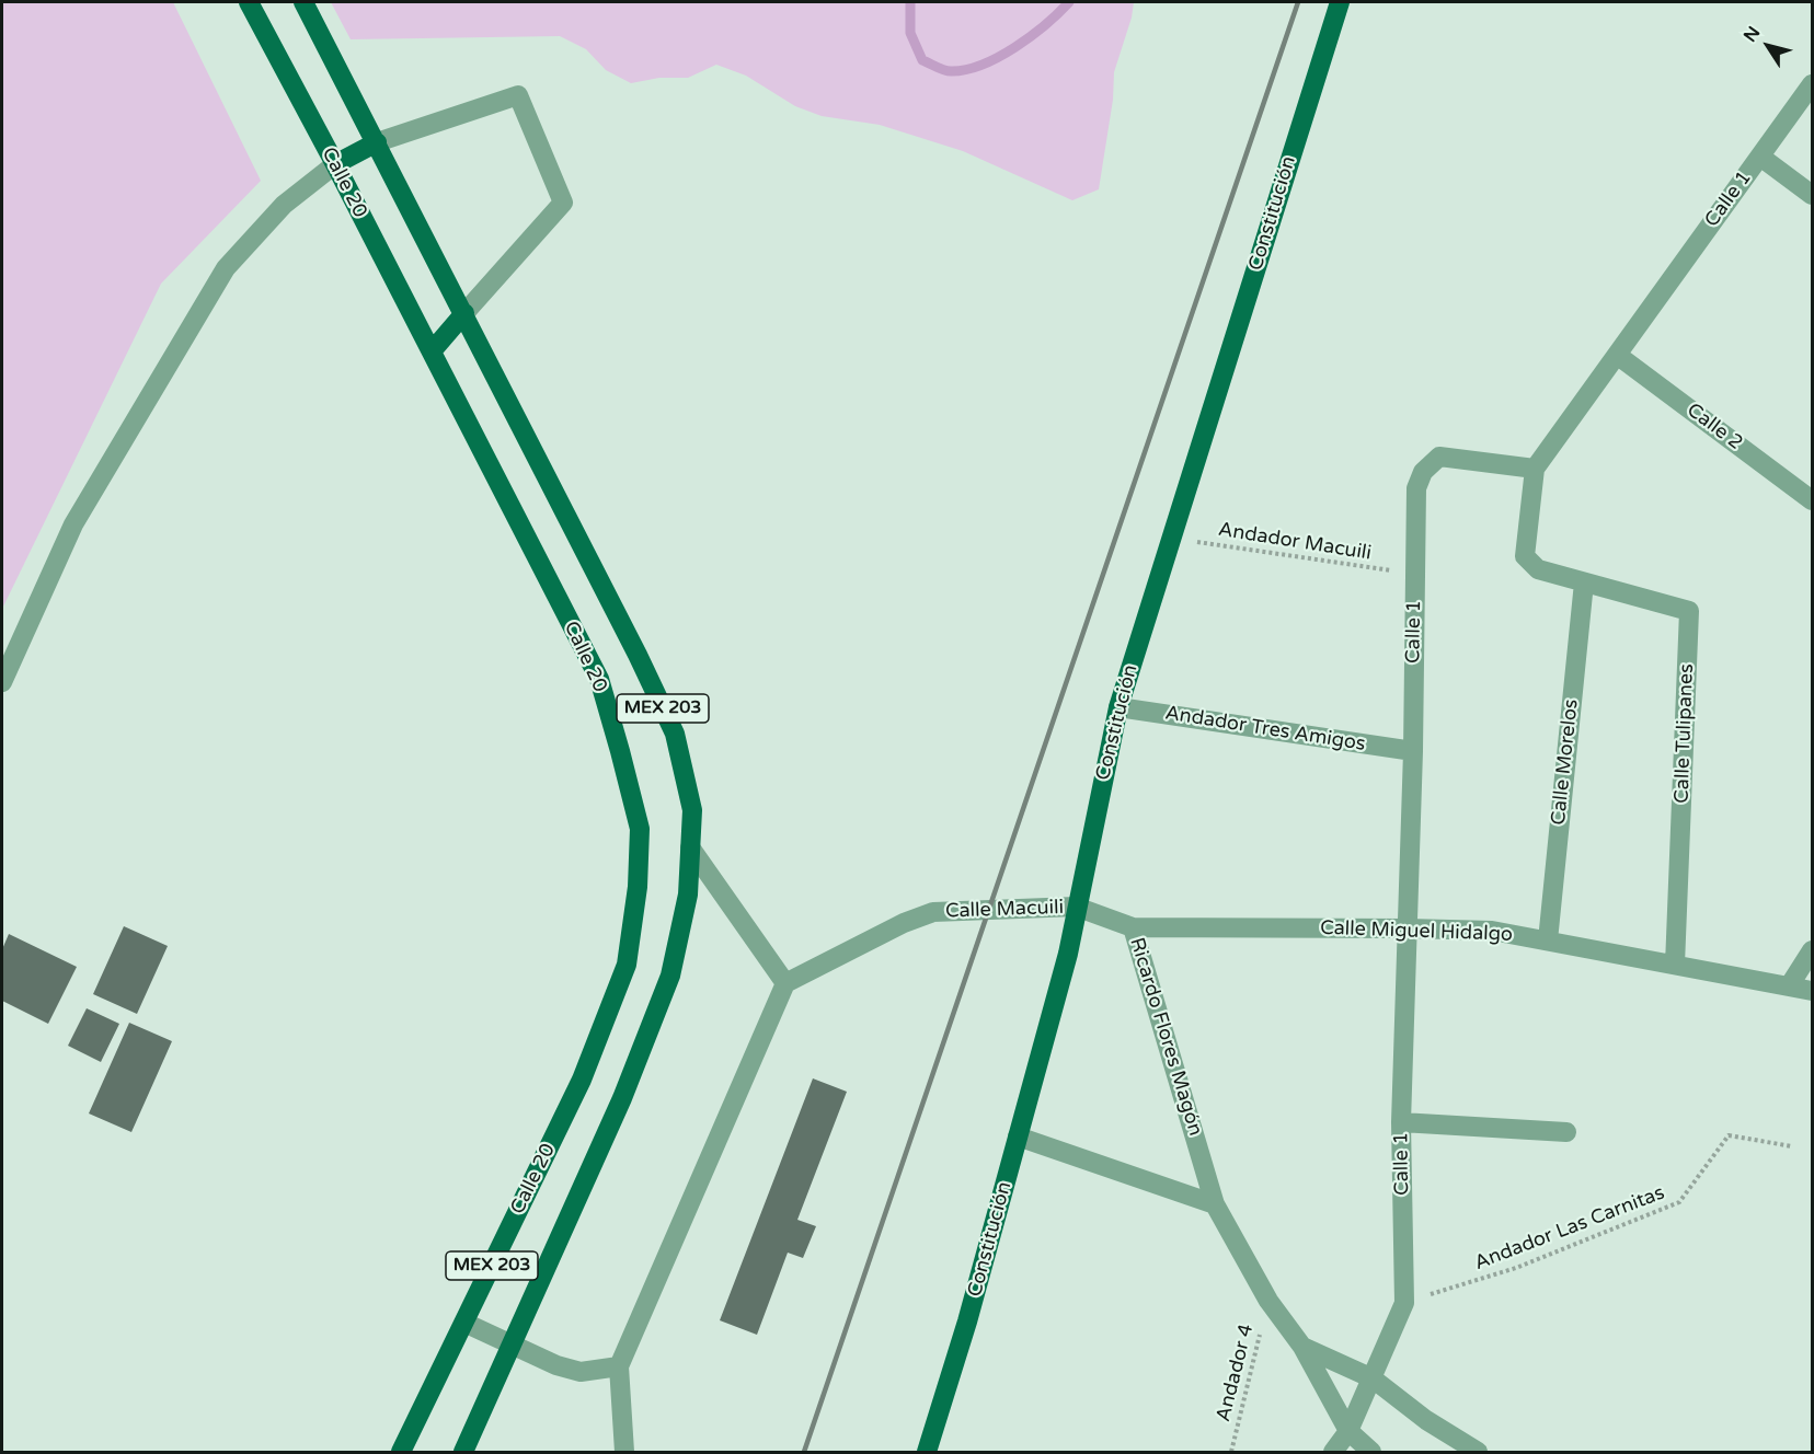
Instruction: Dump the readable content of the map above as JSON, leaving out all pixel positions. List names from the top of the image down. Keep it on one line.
{"streets":{"main road":["Calle 20","Constitución","MEX 203"],"street":["Calle 1","Calle 2","Andador Tres Amigos","Calle Tulipanes","Calle Morelos","Calle Macuili","Calle Miguel Hidalgo","Ricardo Flores Magón"],"path":["Andador Macuili","Andador Las Carnitas","Andador 4"]},"crossings":[["Calle 1","Calle 2"],["Calle 1","Andador Macuili"],["Calle 1","Andador Tres Amigos"],["Calle 1","Calle Miguel Hidalgo"],["Calle 1","Ricardo Flores Magón"],["Calle 1","Andador Las Carnitas"],["Constitución","Andador Macuili"],["Constitución","Andador Tres Amigos"],["Constitución","Calle Macuili"],["Constitución","Ricardo Flores Magón"],["Calle Tulipanes","Calle Morelos"],["Calle Tulipanes","Calle Miguel Hidalgo"],["Calle Morelos","Calle Miguel Hidalgo"],["Calle Macuili","Ricardo Flores Magón"],["Calle Miguel Hidalgo","Ricardo Flores Magón"],["Ricardo Flores Magón","Andador 4"]],"north":"top left"}
